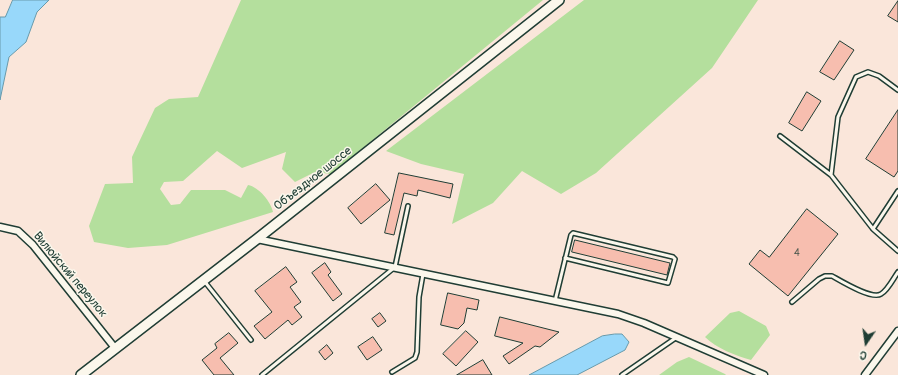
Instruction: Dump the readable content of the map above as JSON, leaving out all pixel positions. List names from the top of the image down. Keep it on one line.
{"streets":{"main road":["Объездное шоссе"],"street":["Вилюйский переулок"]},"crossings":[["Объездное шоссе","Вилюйский переулок"]],"house_numbers":["4"],"north":"bottom"}
